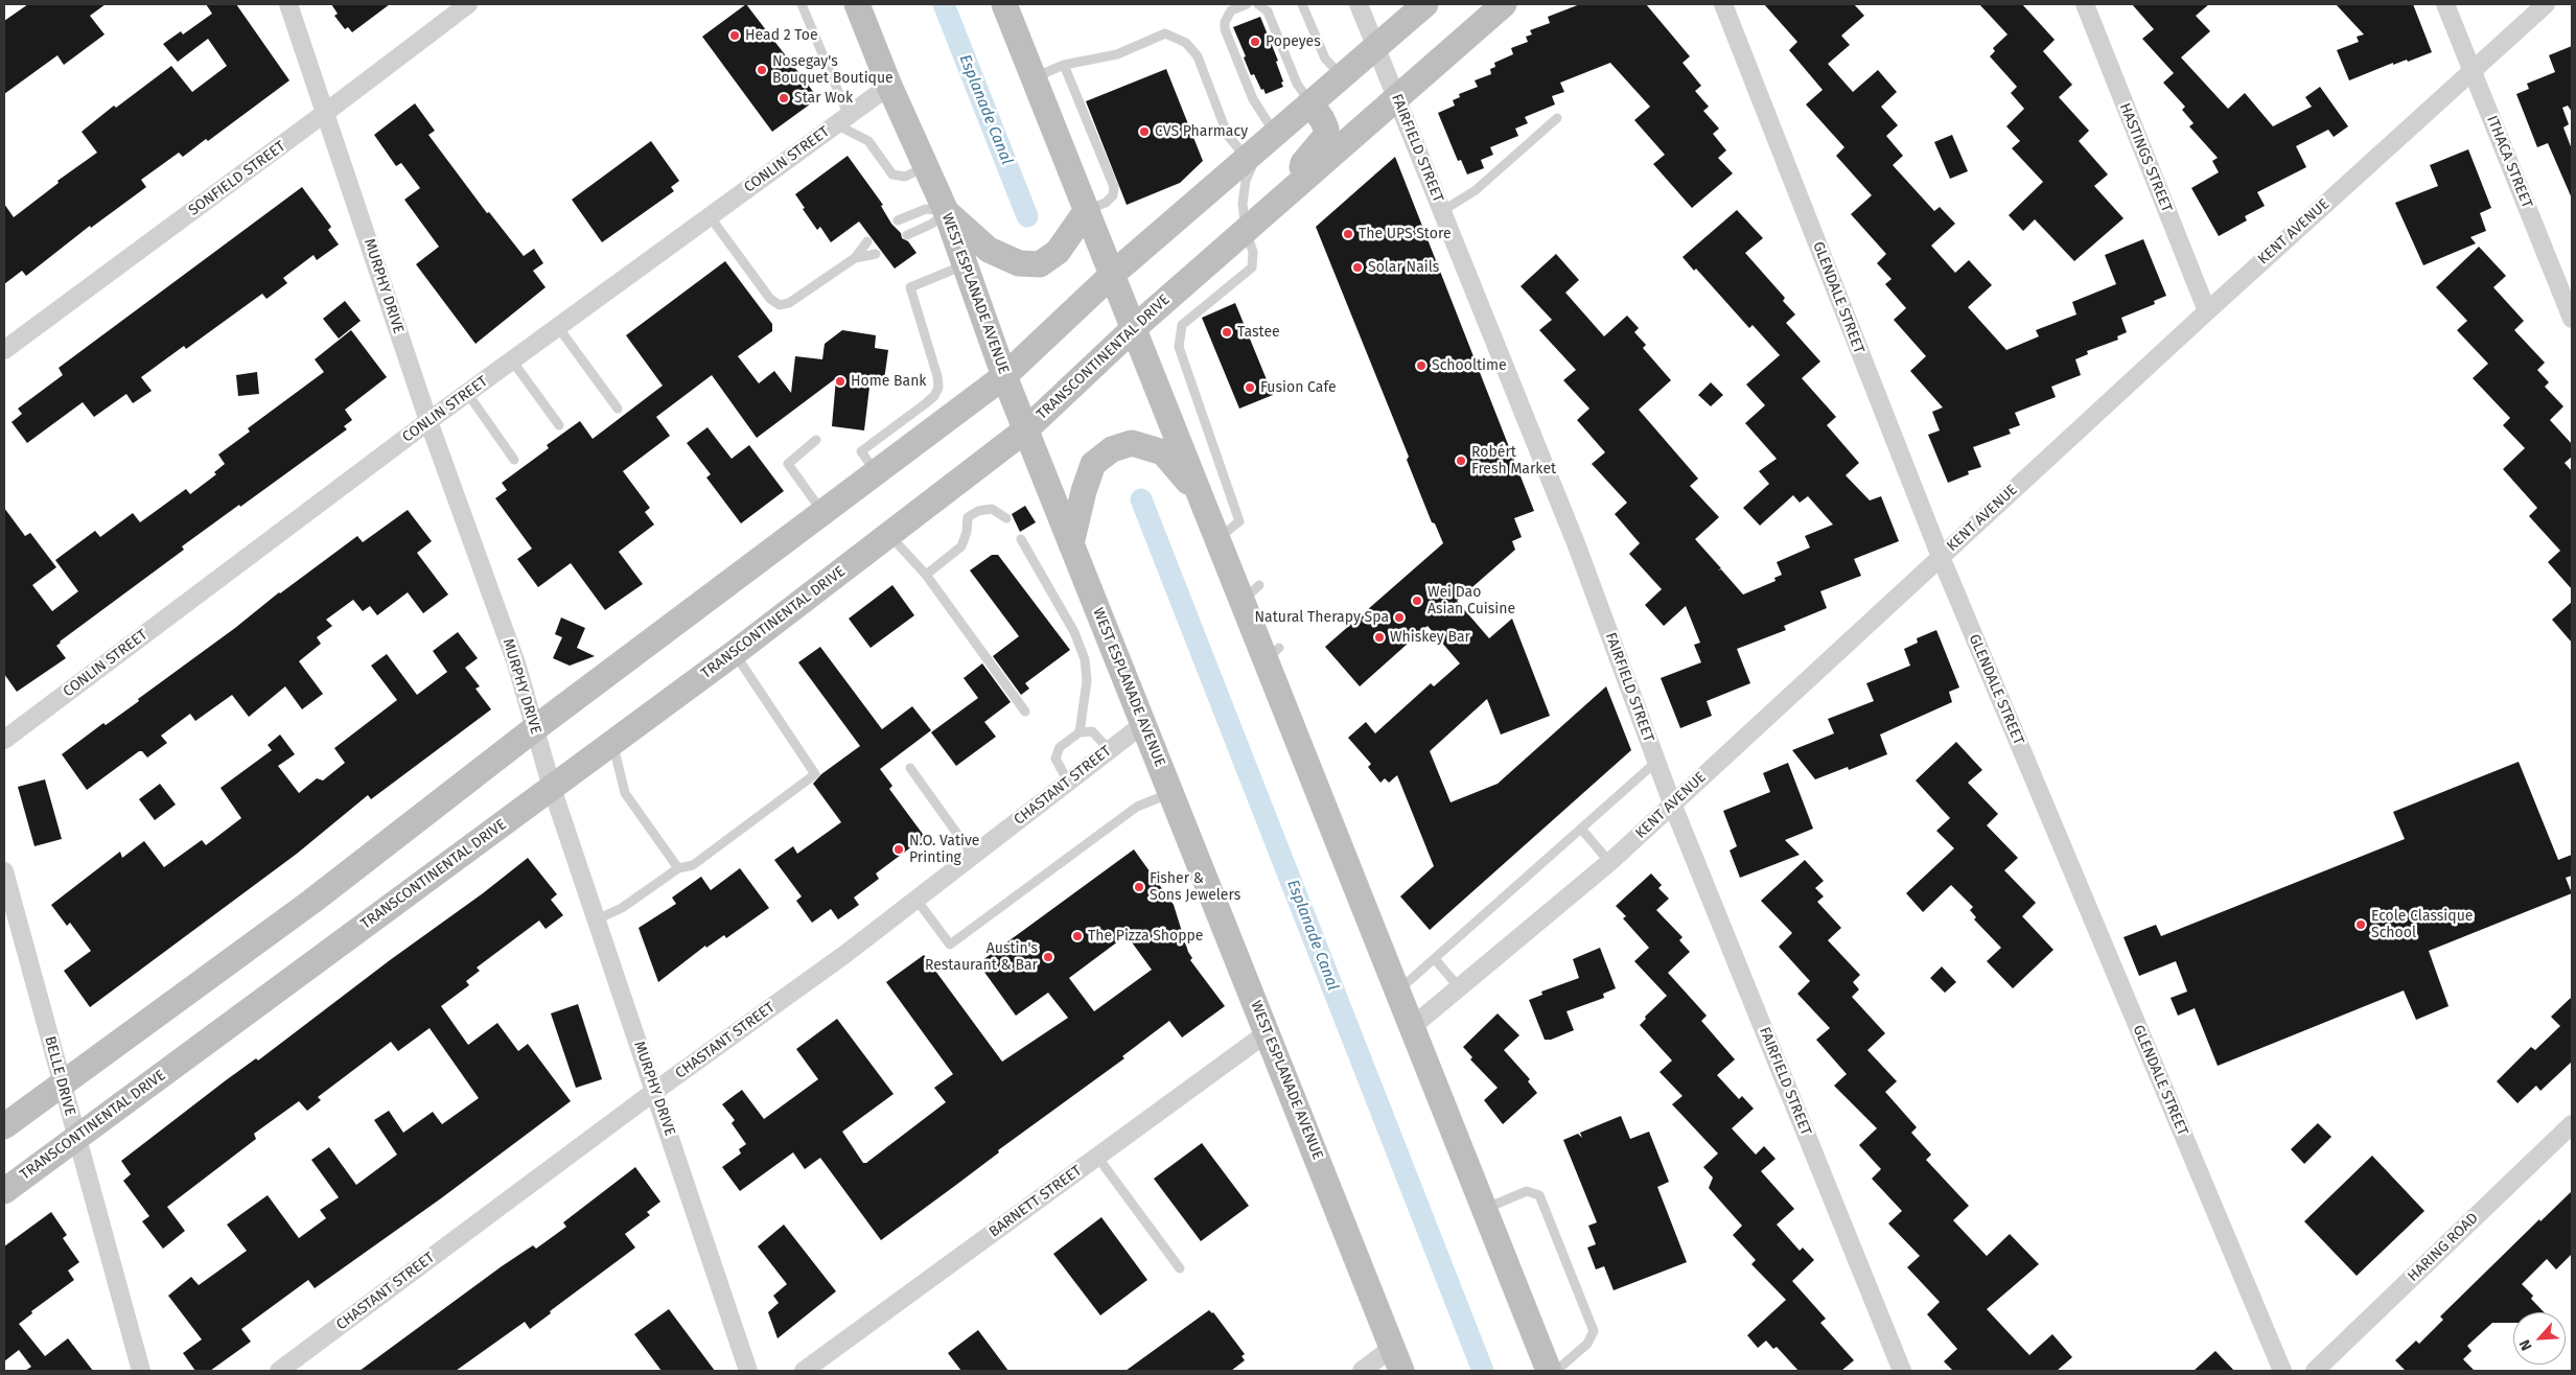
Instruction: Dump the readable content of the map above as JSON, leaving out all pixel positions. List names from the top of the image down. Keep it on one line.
{"streets":{"street":["FAIRFIELD STREET","HASTINGS STREET","CONLIN STREET","ITHACA STREET","SONFIELD STREET","KENT AVENUE","MURPHY DRIVE","WEST ESPLANADE AVENUE","GLENDALE STREET","TRANSCONTINENTAL DRIVE","CHASTANT STREET","BELLE DRIVE","BARNETT STREET","HARING ROAD"]},"crossings":[["FAIRFIELD STREET","KENT AVENUE"],["FAIRFIELD STREET","TRANSCONTINENTAL DRIVE"],["HASTINGS STREET","KENT AVENUE"],["CONLIN STREET","MURPHY DRIVE"],["CONLIN STREET","WEST ESPLANADE AVENUE"],["ITHACA STREET","KENT AVENUE"],["SONFIELD STREET","MURPHY DRIVE"],["KENT AVENUE","GLENDALE STREET"],["MURPHY DRIVE","TRANSCONTINENTAL DRIVE"],["MURPHY DRIVE","CHASTANT STREET"],["WEST ESPLANADE AVENUE","TRANSCONTINENTAL DRIVE"],["WEST ESPLANADE AVENUE","CHASTANT STREET"],["WEST ESPLANADE AVENUE","BARNETT STREET"],["TRANSCONTINENTAL DRIVE","BELLE DRIVE"]],"water":["Esplanade Canal"],"places":["Head 2 Toe","Popeyes","Nosegay's Bouquet Boutique","Star Wok","CVS Pharmacy","The UPS Store","Solar Nails","Tastee","Schooltime","Home Bank","Fusion Cafe","Robért Fresh Market","Wei Dao Asian Cuisine","Natural Therapy Spa","Whiskey Bar","N.O. Vative Printing","Fisher & Sons Jewelers","Ecole Classique School","The Pizza Shoppe","Austin's Restaurant & Bar"],"north":"bottom left"}
